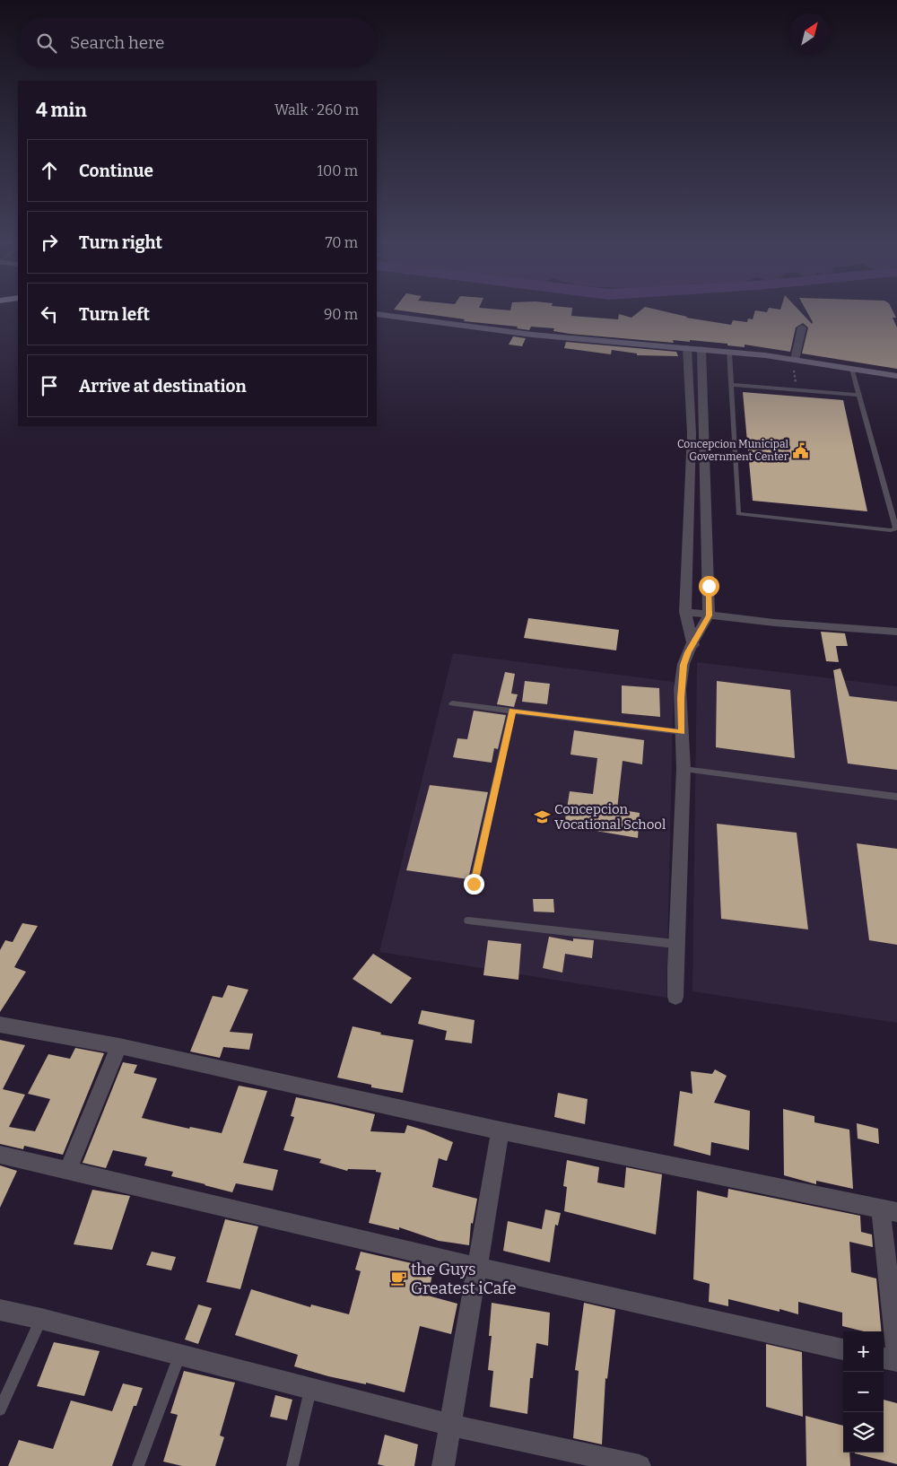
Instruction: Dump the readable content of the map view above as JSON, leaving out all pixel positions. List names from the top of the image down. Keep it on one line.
{"places":{"public building":["Concepcion Municipal Government Center"],"school or university":["Concepcion Vocational School"],"cafe":["the Guys Greatest iCafe"]},"north":"top right","page":{"search":"Search here","heading":["4 min","Walk · 260 m"],"list":[["Continue","100 m"],["Turn right","70 m"],["Turn left","90 m"],"Arrive at destination"],"map_buttons":["+","−"]}}
